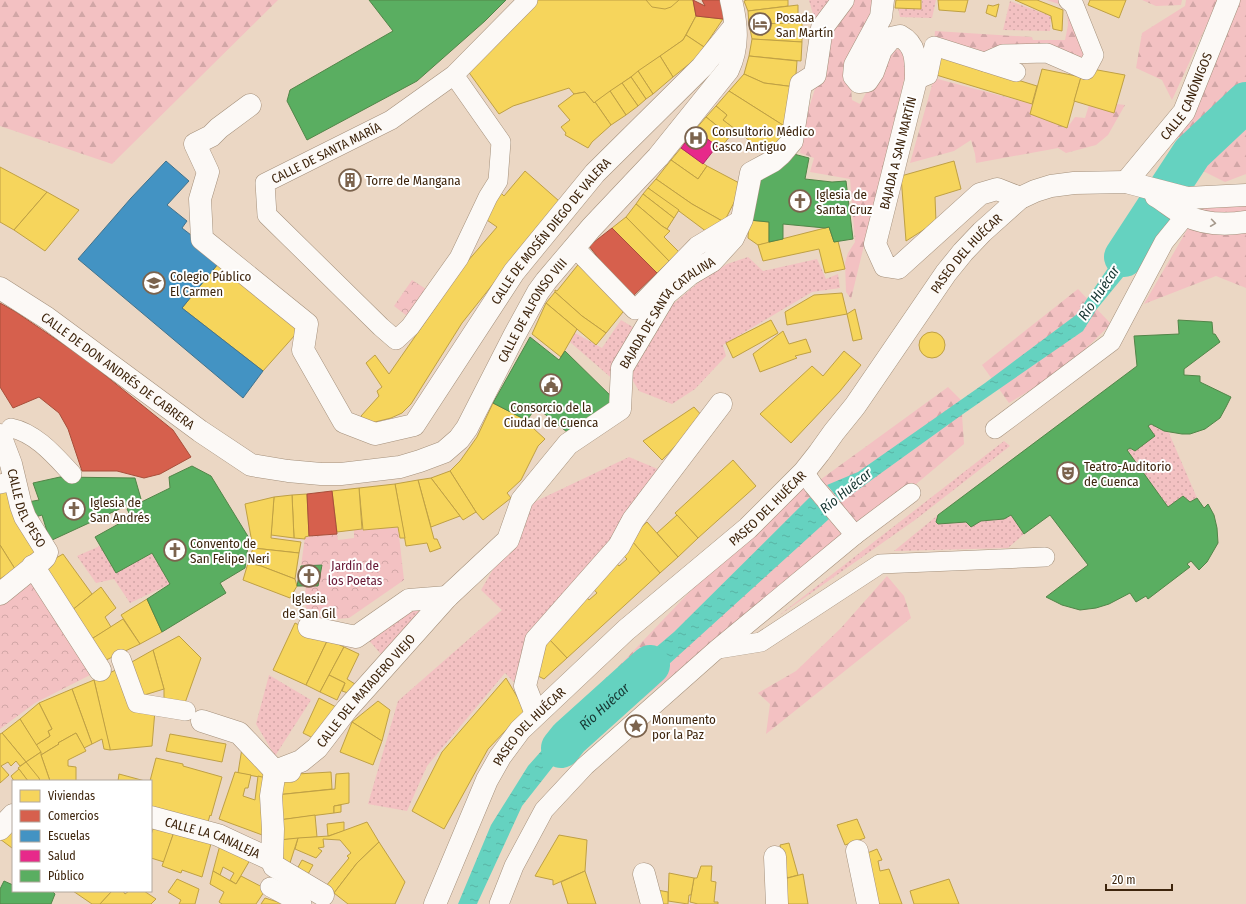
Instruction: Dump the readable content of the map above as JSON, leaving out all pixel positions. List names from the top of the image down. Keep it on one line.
{"streets":{"street":["CALLE CANÓNIGOS","CALLE DE SANTA MARÍA","BAJADA A SAN MARTÍN","CALLE DE MOSÉN DIEGO DE VALERA","PASEO DEL HUÉCAR","CALLE DE ALFONSO VIII","BAJADA DE SANTA CATALINA","CALLE DE DON ANDRÉS DE CABRERA","CALLE DEL PESO","CALLE DEL MATADERO VIEJO","CALLE LA CANALEJA"]},"crossings":[["CALLE CANÓNIGOS","PASEO DEL HUÉCAR"],["BAJADA A SAN MARTÍN","PASEO DEL HUÉCAR"],["CALLE DE MOSÉN DIEGO DE VALERA","CALLE DE ALFONSO VIII"],["CALLE DE ALFONSO VIII","CALLE DE DON ANDRÉS DE CABRERA"],["BAJADA DE SANTA CATALINA","CALLE DEL MATADERO VIEJO"]],"water":["Río Huécar"],"parks":["Jardín de los Poetas"],"places":{"hotel":["Posada San Martín"],"hospital":["Consultorio Médico Casco Antiguo"],"building":["Torre de Mangana"],"church":["Iglesia de Santa Cruz","Iglesia de San Andrés","Convento de San Felipe Neri","Iglesia de San Gil"],"school or university":["Colegio Público El Carmen"],"public building":["Consorcio de la Ciudad de Cuenca"],"theatre":["Teatro-Auditorio de Cuenca"],"place":["Monumento por la Paz"]},"legend":["Viviendas","Comercios","Escuelas","Salud","Público"],"scale_bar":"20 m"}
